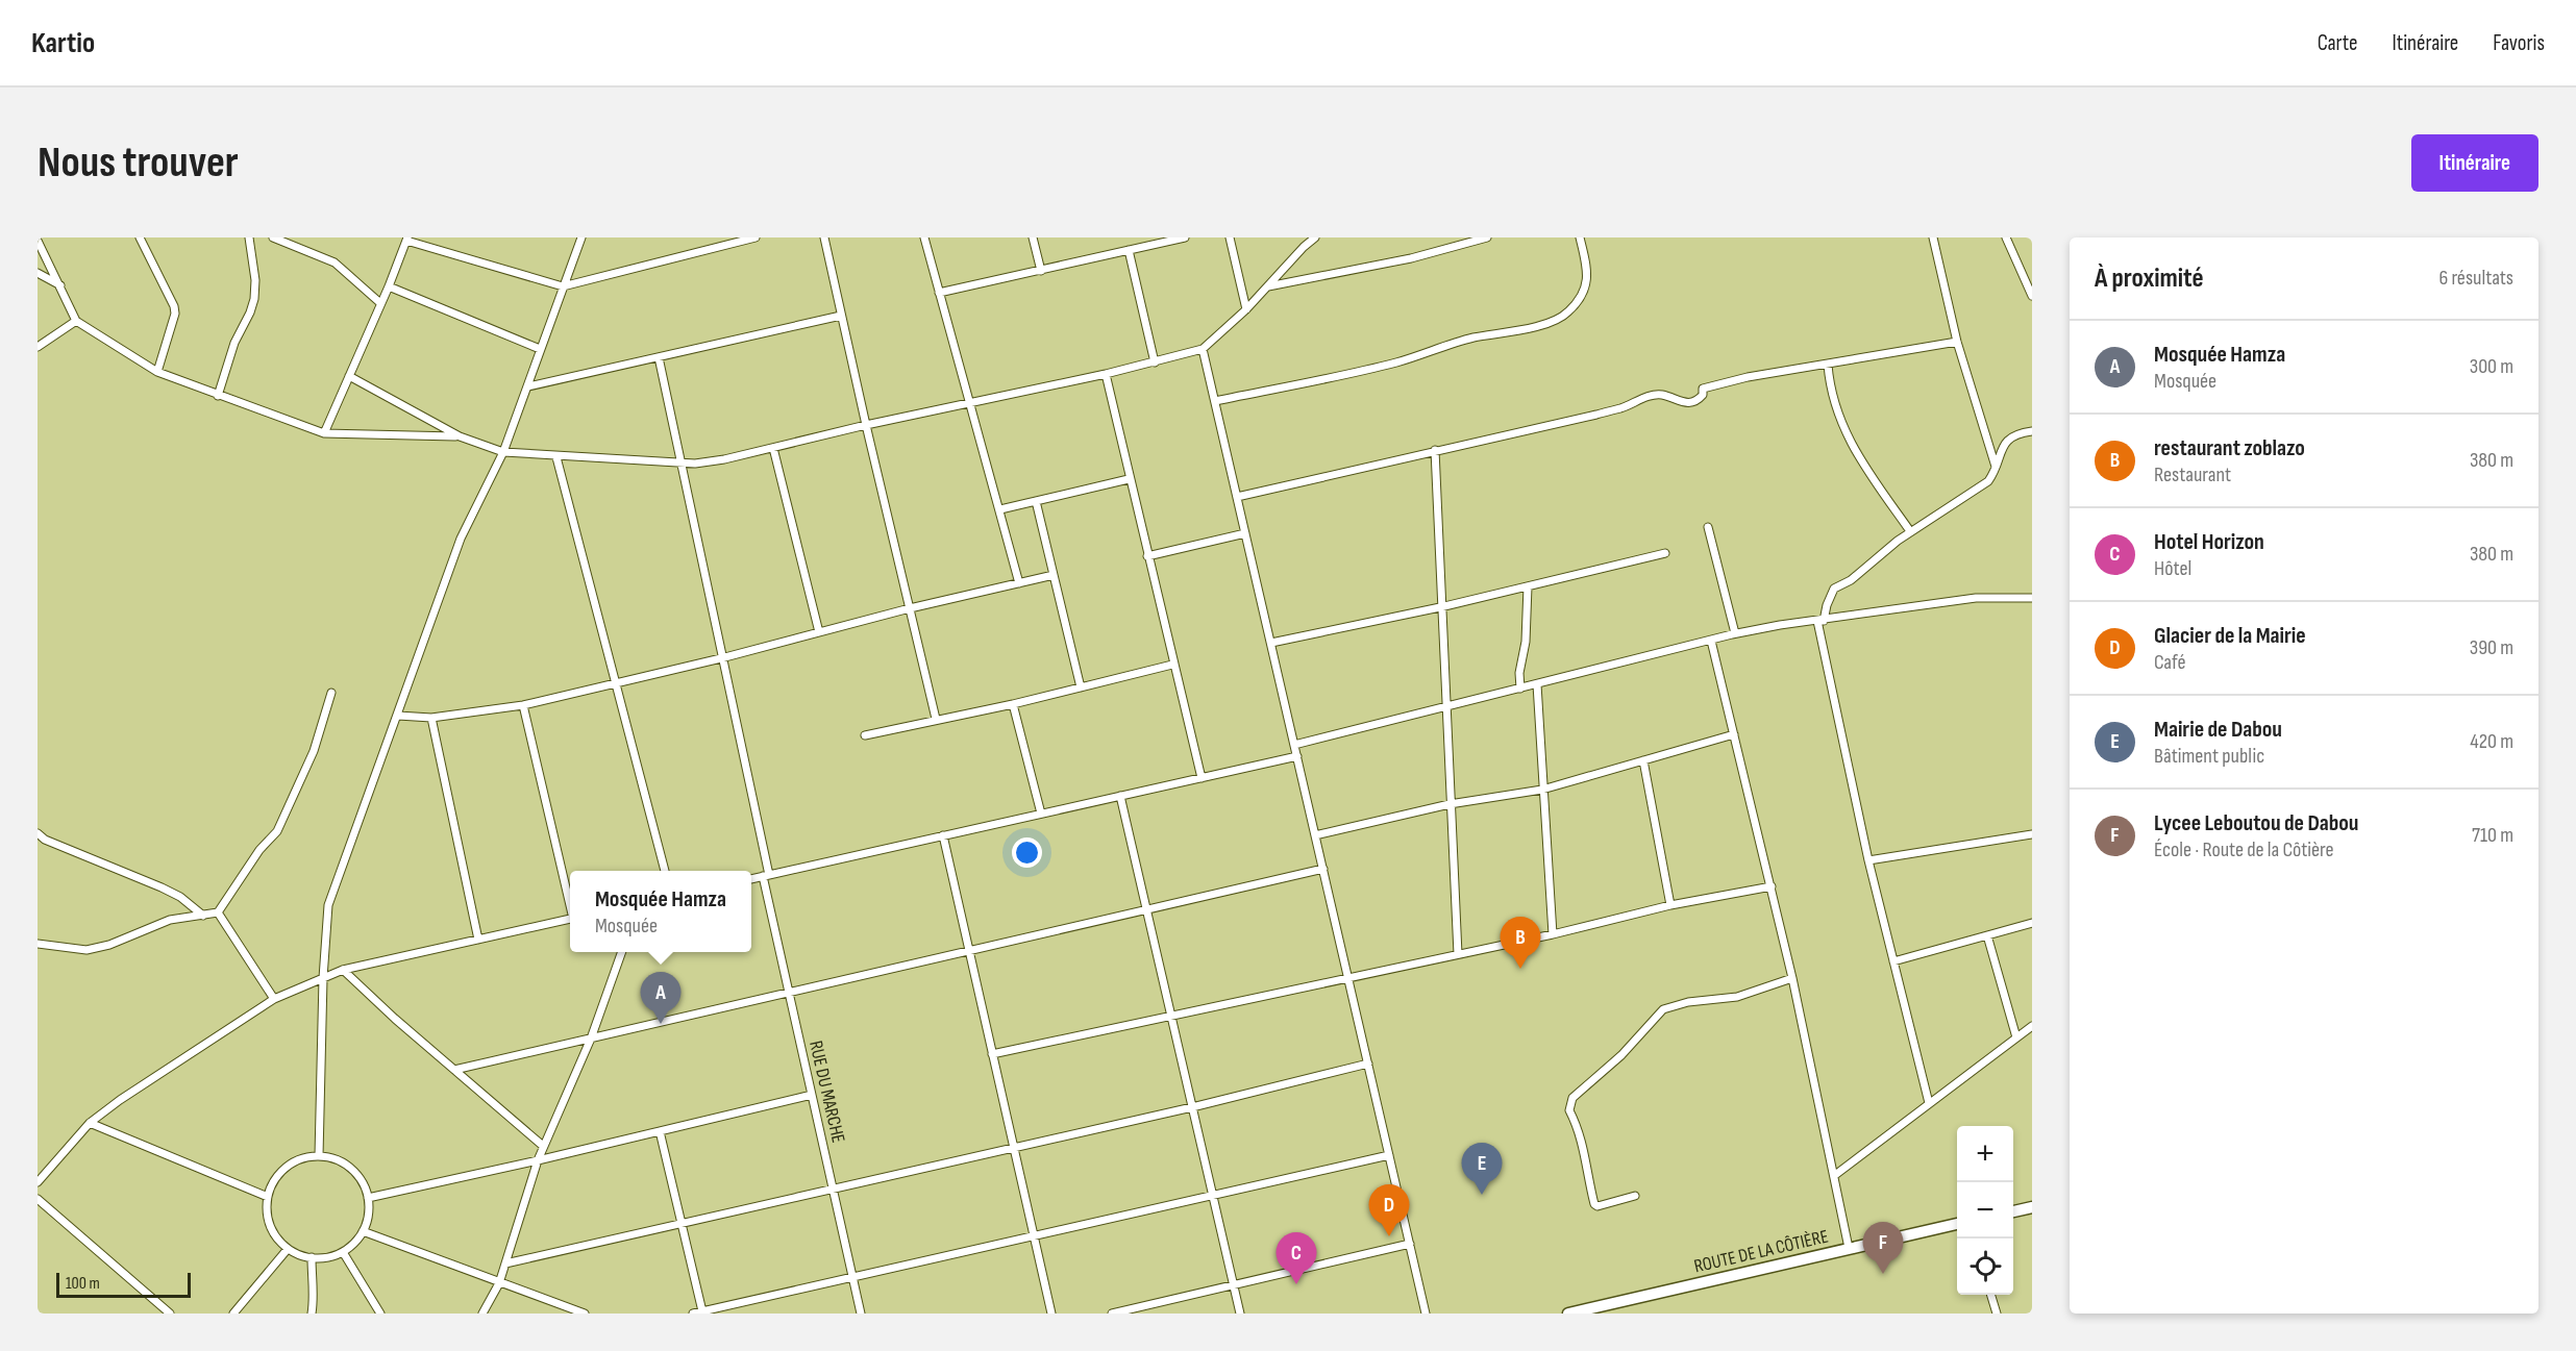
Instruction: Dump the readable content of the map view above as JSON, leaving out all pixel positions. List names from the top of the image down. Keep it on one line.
{"streets":{"main road":["ROUTE DE LA CÔTIÈRE"],"street":["RUE DU MARCHE"]},"scale_bar":"100 m","page":{"header":"Kartio","nav":["Carte","Itinéraire","Favoris"],"buttons":"Itinéraire","title":"Nous trouver","heading":["À proximité","6 résultats"],"list":[{"mark":"A","name":"Mosquée Hamza","note":"Mosquée","value":"300 m"},{"mark":"B","name":"restaurant zoblazo","note":"Restaurant","value":"380 m"},{"mark":"C","name":"Hotel Horizon","note":"Hôtel","value":"380 m"},{"mark":"D","name":"Glacier de la Mairie","note":"Café","value":"390 m"},{"mark":"E","name":"Mairie de Dabou","note":"Bâtiment public","value":"420 m"},{"mark":"F","name":"Lycee Leboutou de Dabou","note":"École · Route de la Côtière","value":"710 m"}],"popup":["Mosquée Hamza","Mosquée"],"pins":["B","A","E","D","F","C"],"map_buttons":["+","−"],"scale":"100 m"}}
